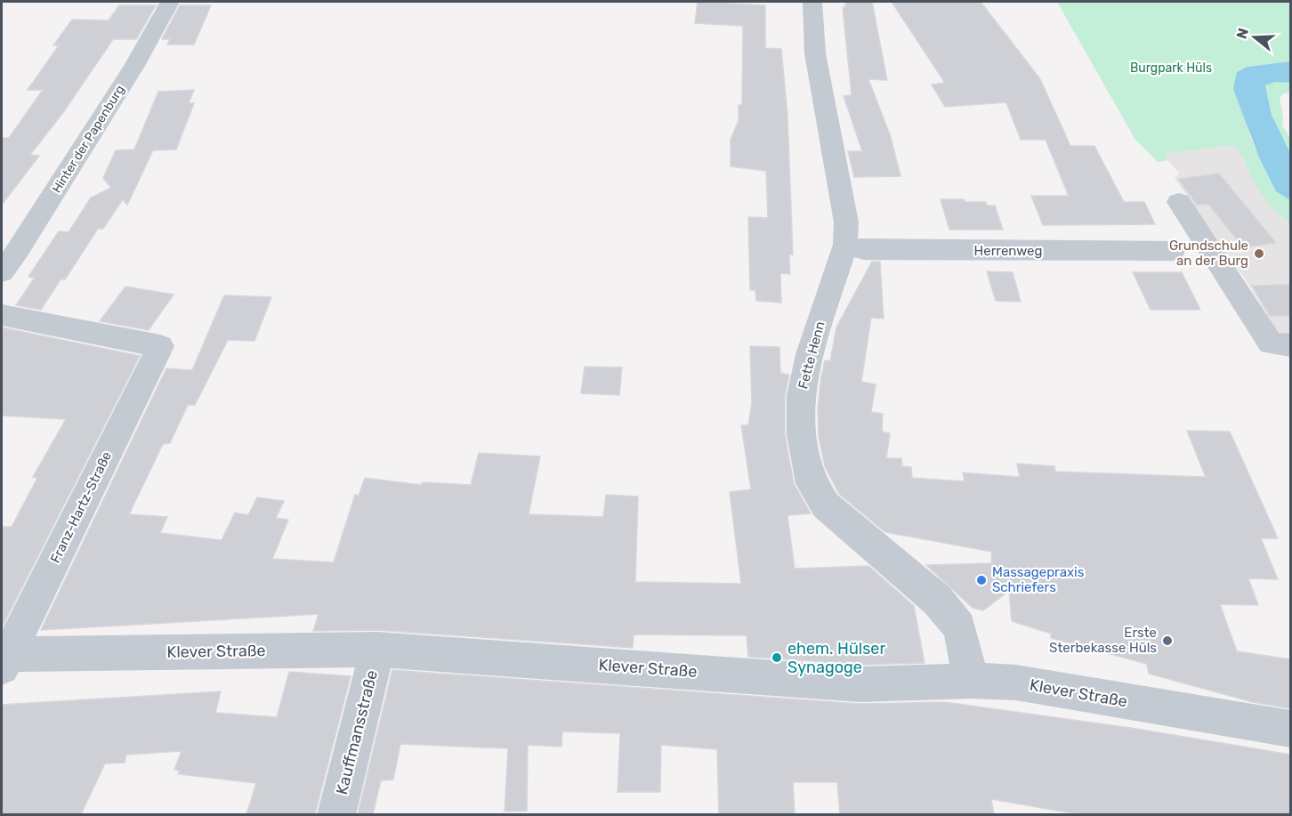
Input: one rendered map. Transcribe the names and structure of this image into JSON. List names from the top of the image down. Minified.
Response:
{"streets":{"street":["Hinter der Papenburg","Herrenweg","Fette Henn","Franz-Hartz-Straße","Klever Straße","Kauffmansstraße"]},"crossings":[["Herrenweg","Fette Henn"],["Fette Henn","Klever Straße"],["Franz-Hartz-Straße","Klever Straße"],["Klever Straße","Kauffmansstraße"]],"parks":["Burgpark Hüls"],"places":["Grundschule an der Burg","Massagepraxis Schriefers","Erste Sterbekasse Hüls","ehem. Hülser Synagoge"],"north":"left"}
